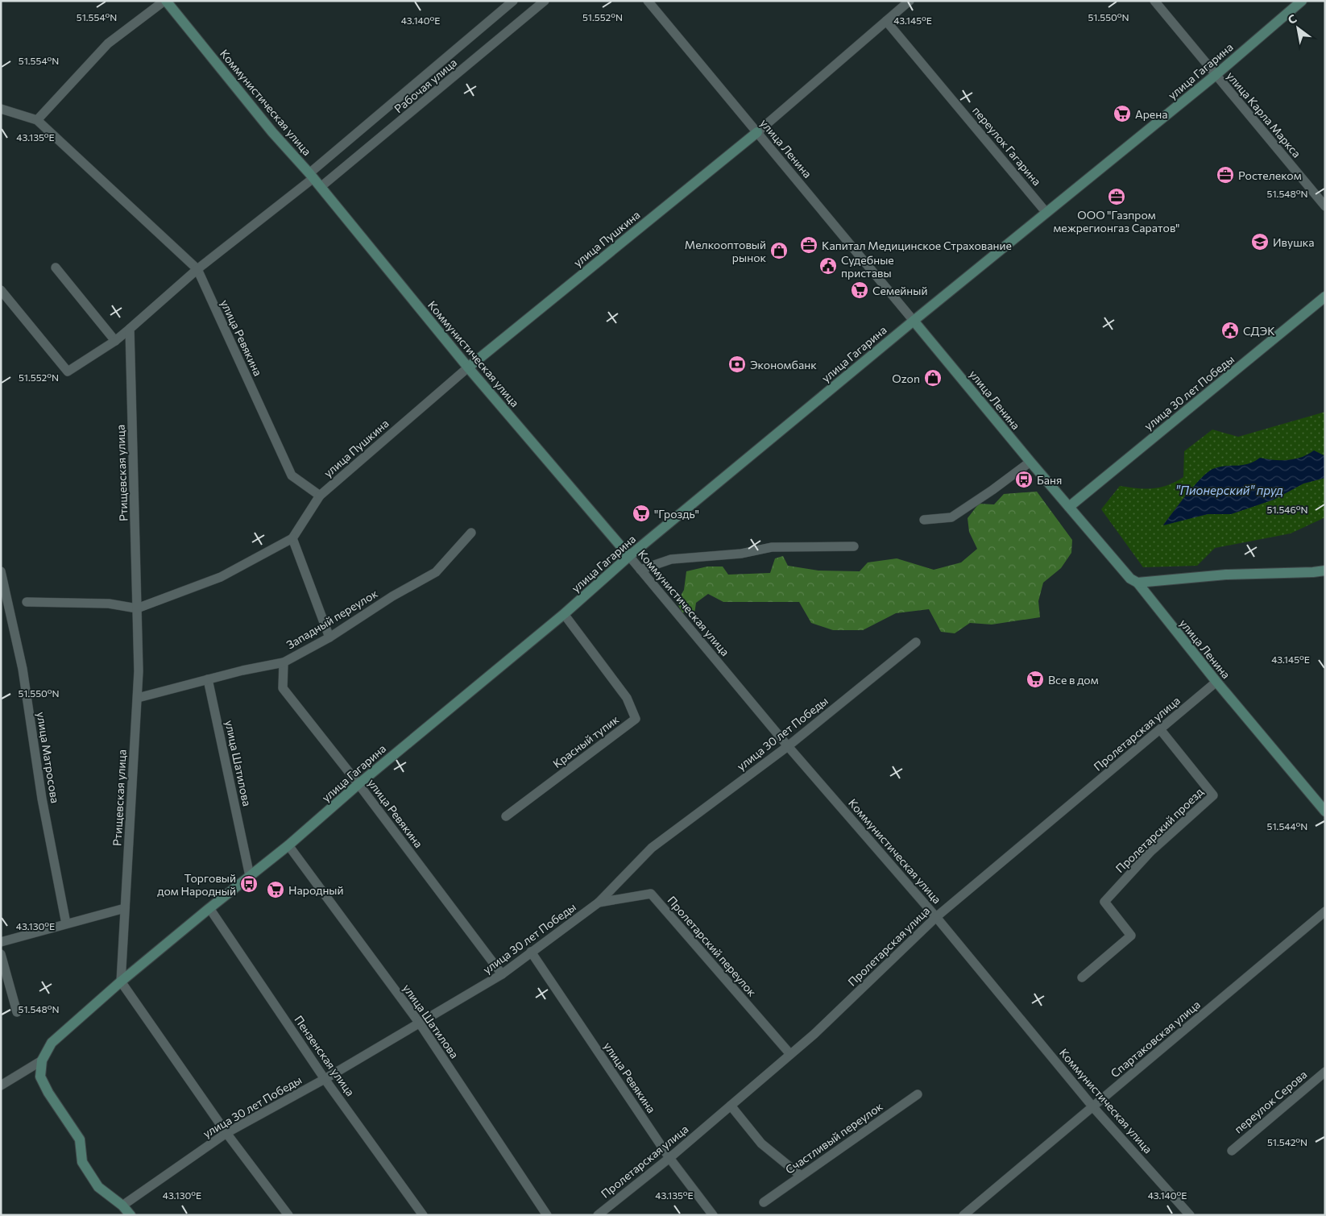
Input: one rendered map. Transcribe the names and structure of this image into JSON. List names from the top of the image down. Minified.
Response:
{"streets":{"street":["улица Гагарина","Рабочая улица","Коммунистическая улица","улица Карла Маркса","переулок Гагарина","улица Ленина","улица Пушкина","улица Ревякина","улица 30 лет Победы","Ртищевская улица","Западный переулок","Пролетарская улица","Красный тупик","улица Матросова","улица Шатилова","Пролетарский проезд","Пролетарский переулок","Спартаковская улица","Пензенская улица","переулок Серова","Счастливый переулок"]},"crossings":[["улица Гагарина","Коммунистическая улица"],["улица Гагарина","улица Карла Маркса"],["улица Гагарина","переулок Гагарина"],["улица Гагарина","улица Ленина"],["улица Гагарина","улица Ревякина"],["улица Гагарина","Ртищевская улица"],["улица Гагарина","Красный тупик"],["улица Гагарина","улица Шатилова"],["улица Гагарина","Пензенская улица"],["Рабочая улица","Коммунистическая улица"],["Коммунистическая улица","улица Пушкина"],["Коммунистическая улица","улица 30 лет Победы"],["Коммунистическая улица","Пролетарская улица"],["Коммунистическая улица","Спартаковская улица"],["переулок Гагарина","улица Пушкина"],["улица Ленина","улица Пушкина"],["улица Ленина","улица 30 лет Победы"],["улица Ленина","Пролетарская улица"],["улица Пушкина","улица Ревякина"],["улица Ревякина","улица 30 лет Победы"],["улица Ревякина","Западный переулок"],["улица Ревякина","Пролетарская улица"],["улица 30 лет Победы","улица Шатилова"],["улица 30 лет Победы","Пролетарский переулок"],["улица 30 лет Победы","Пензенская улица"],["Ртищевская улица","Западный переулок"],["Западный переулок","улица Шатилова"],["Пролетарская улица","Пролетарский проезд"],["Пролетарская улица","Пролетарский переулок"]],"water":["\"Пионерский\" пруд"],"places":{"supermarket":["Арена","Семейный","\"Гроздь\"","Все в дом","Народный"],"office":["Ростелеком","ООО \"Газпром межрегионгаз Саратов\"","Капитал Медицинское Страхование"],"school or university":["Ивушка"],"shop":["Мелкооптовый рынок","Ozon"],"public building":["Судебные приставы","СДЭК"],"bank":["Экономбанк"],"bus stop":["Баня","Торговый дом Народный"]},"north":"top left","coordinates":["51.554°N","51.552°N","51.550°N","43.140°E","43.145°E","43.135°E","51.548°N","51.546°N","51.544°N","43.130°E","51.542°N"]}
